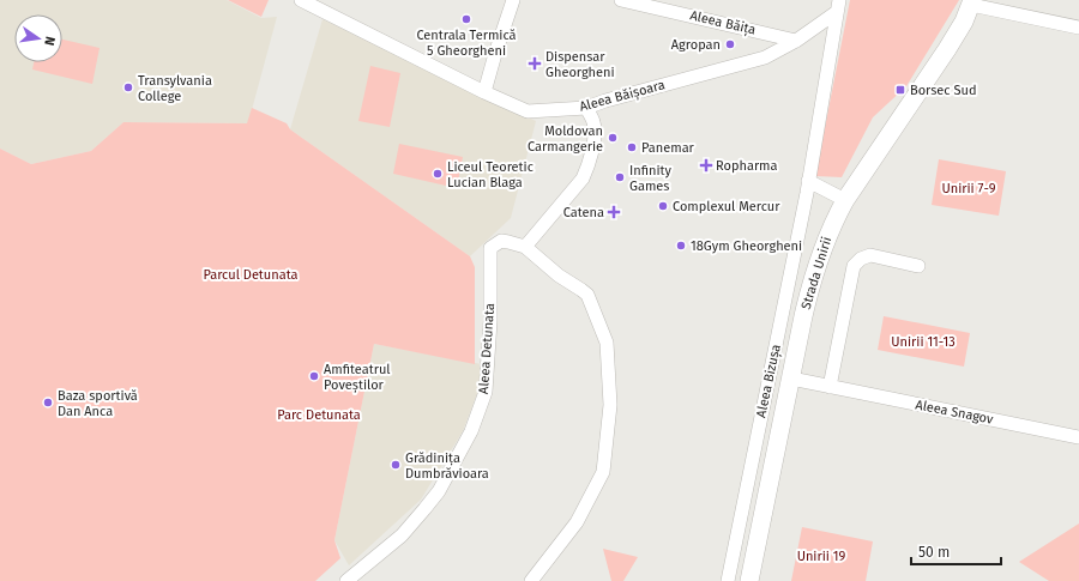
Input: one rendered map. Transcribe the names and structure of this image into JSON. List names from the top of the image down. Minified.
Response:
{"streets":{"main road":["Strada Unirii"],"street":["Aleea Băița","Aleea Băișoara","Aleea Detunata","Aleea Bizușa","Aleea Snagov"]},"crossings":[["Aleea Băița","Aleea Băișoara"],["Aleea Băișoara","Aleea Bizușa"],["Strada Unirii","Aleea Snagov"]],"parks":["Unirii 7-9","Parcul Detunata","Unirii 11-13","Parc Detunata","Unirii 19"],"places":{"other":["Centrala Termică 5 Gheorgheni","Agropan","Transylvania College","Moldovan Carmangerie","Panemar","Liceul Teoretic Lucian Blaga","Infinity Games","Complexul Mercur","18Gym Gheorgheni","Amfiteatrul Poveștilor","Baza sportivă Dan Anca","Grădinița Dumbrăvioara"],"health":["Dispensar Gheorgheni","Ropharma","Catena"],"transit":["Borsec Sud"]},"scale_bar":"50 m","north":"right"}
